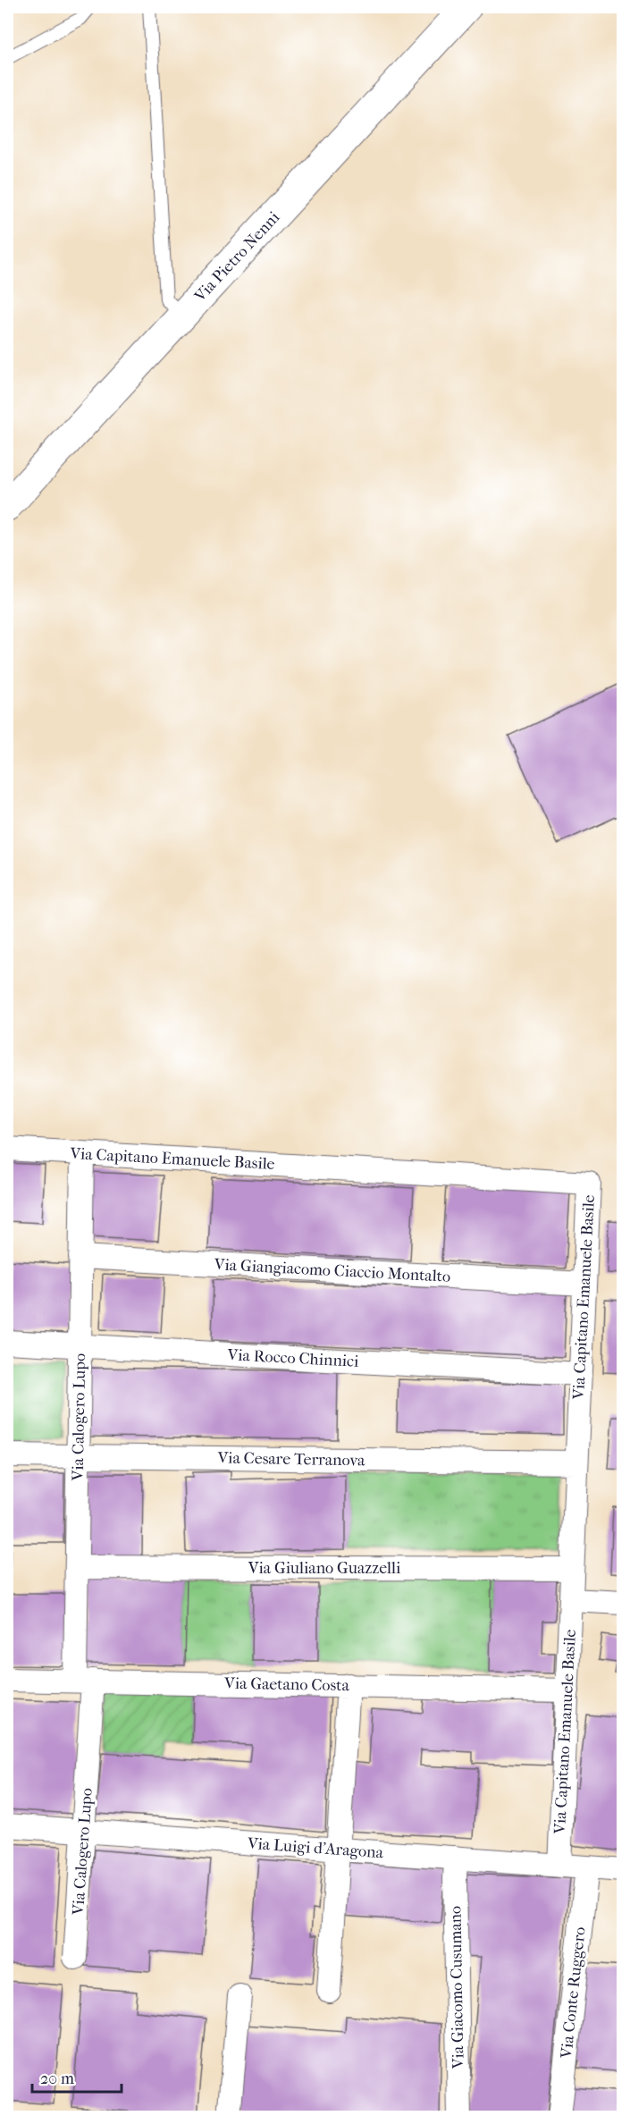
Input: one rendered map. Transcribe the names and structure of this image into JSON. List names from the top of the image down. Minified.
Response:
{"streets":{"main road":["Via Pietro Nenni"],"street":["Via Capitano Emanuele Basile","Via Giangiacomo Ciaccio Montalto","Via Rocco Chinnici","Via Calogero Lupo","Via Cesare Terranova","Via Giuliano Guazzelli","Via Gaetano Costa","Via Luigi d'Aragona","Via Giacomo Cusumano","Via Conte Ruggero"]},"crossings":[["Via Capitano Emanuele Basile","Via Giangiacomo Ciaccio Montalto"],["Via Capitano Emanuele Basile","Via Rocco Chinnici"],["Via Capitano Emanuele Basile","Via Calogero Lupo"],["Via Capitano Emanuele Basile","Via Cesare Terranova"],["Via Capitano Emanuele Basile","Via Giuliano Guazzelli"],["Via Capitano Emanuele Basile","Via Gaetano Costa"],["Via Capitano Emanuele Basile","Via Luigi d'Aragona"],["Via Giangiacomo Ciaccio Montalto","Via Calogero Lupo"],["Via Rocco Chinnici","Via Calogero Lupo"],["Via Calogero Lupo","Via Cesare Terranova"],["Via Calogero Lupo","Via Giuliano Guazzelli"],["Via Calogero Lupo","Via Gaetano Costa"],["Via Calogero Lupo","Via Luigi d'Aragona"],["Via Luigi d'Aragona","Via Giacomo Cusumano"],["Via Luigi d'Aragona","Via Conte Ruggero"]],"scale_bar":"20 m"}
